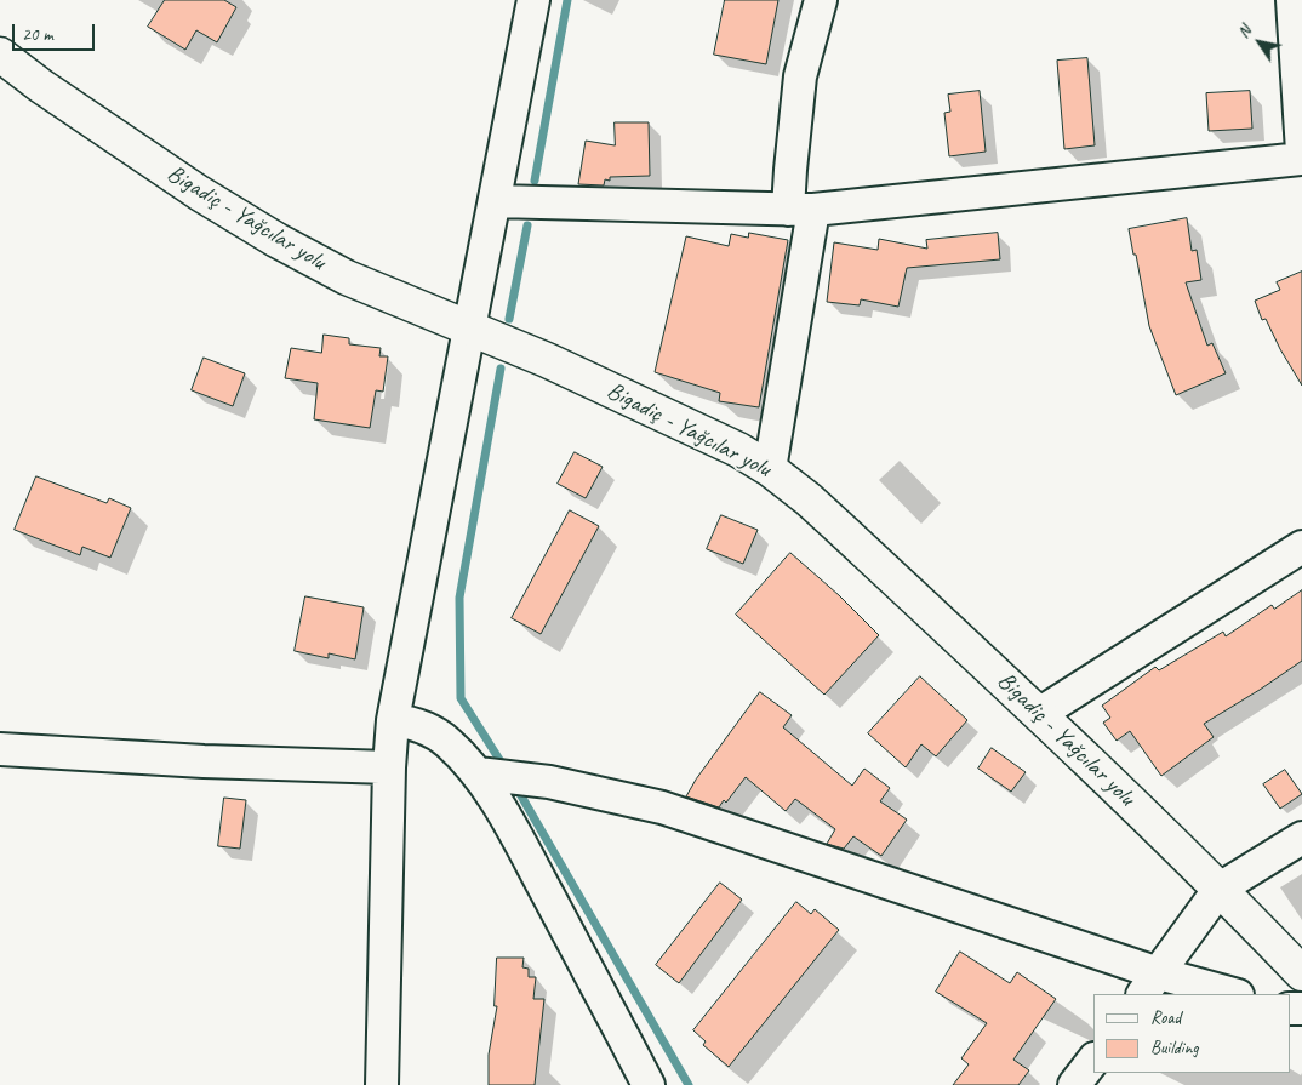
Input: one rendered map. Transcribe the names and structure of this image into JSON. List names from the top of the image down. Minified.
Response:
{"streets":{"main road":["Bigadiç - Yağcılar yolu"]},"legend":["Road","Building"],"scale_bar":"20 m","north":"top left"}
